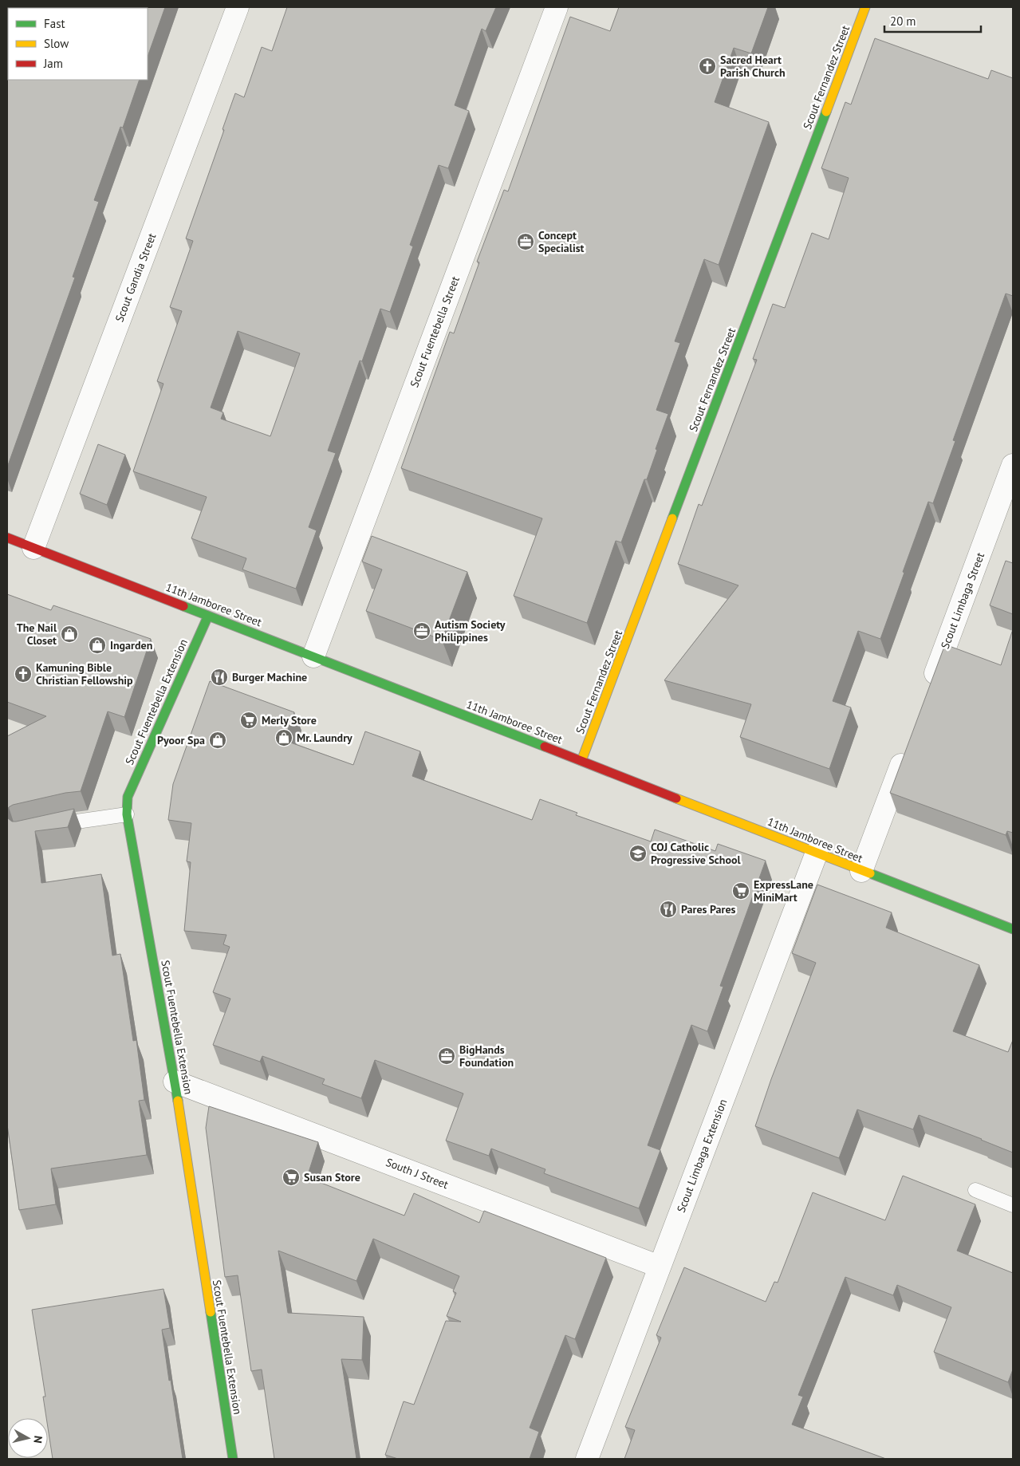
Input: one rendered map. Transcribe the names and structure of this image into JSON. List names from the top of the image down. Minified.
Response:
{"streets":{"street":["Scout Fernandez Street","Scout Gandia Street","Scout Fuentebella Street","Scout Limbaga Street","11th Jamboree Street","Scout Fuentebella Extension","Scout Limbaga Extension","South J Street"]},"crossings":[["Scout Fernandez Street","11th Jamboree Street"],["Scout Gandia Street","11th Jamboree Street"],["Scout Fuentebella Street","11th Jamboree Street"],["11th Jamboree Street","Scout Fuentebella Extension"],["11th Jamboree Street","Scout Limbaga Extension"],["Scout Fuentebella Extension","South J Street"],["Scout Limbaga Extension","South J Street"]],"places":{"church":["Sacred Heart Parish Church","Kamuning Bible Christian Fellowship"],"office":["Concept Specialist","Autism Society Philippines","BigHands Foundation"],"shop":["The Nail Closet","Ingarden","Mr. Laundry","Pyoor Spa"],"restaurant":["Burger Machine","Pares Pares"],"supermarket":["Merly Store","ExpressLane MiniMart","Susan Store"],"school or university":["COJ Catholic Progressive School"]},"legend":["Fast","Slow","Jam"],"scale_bar":"20 m","north":"right"}
